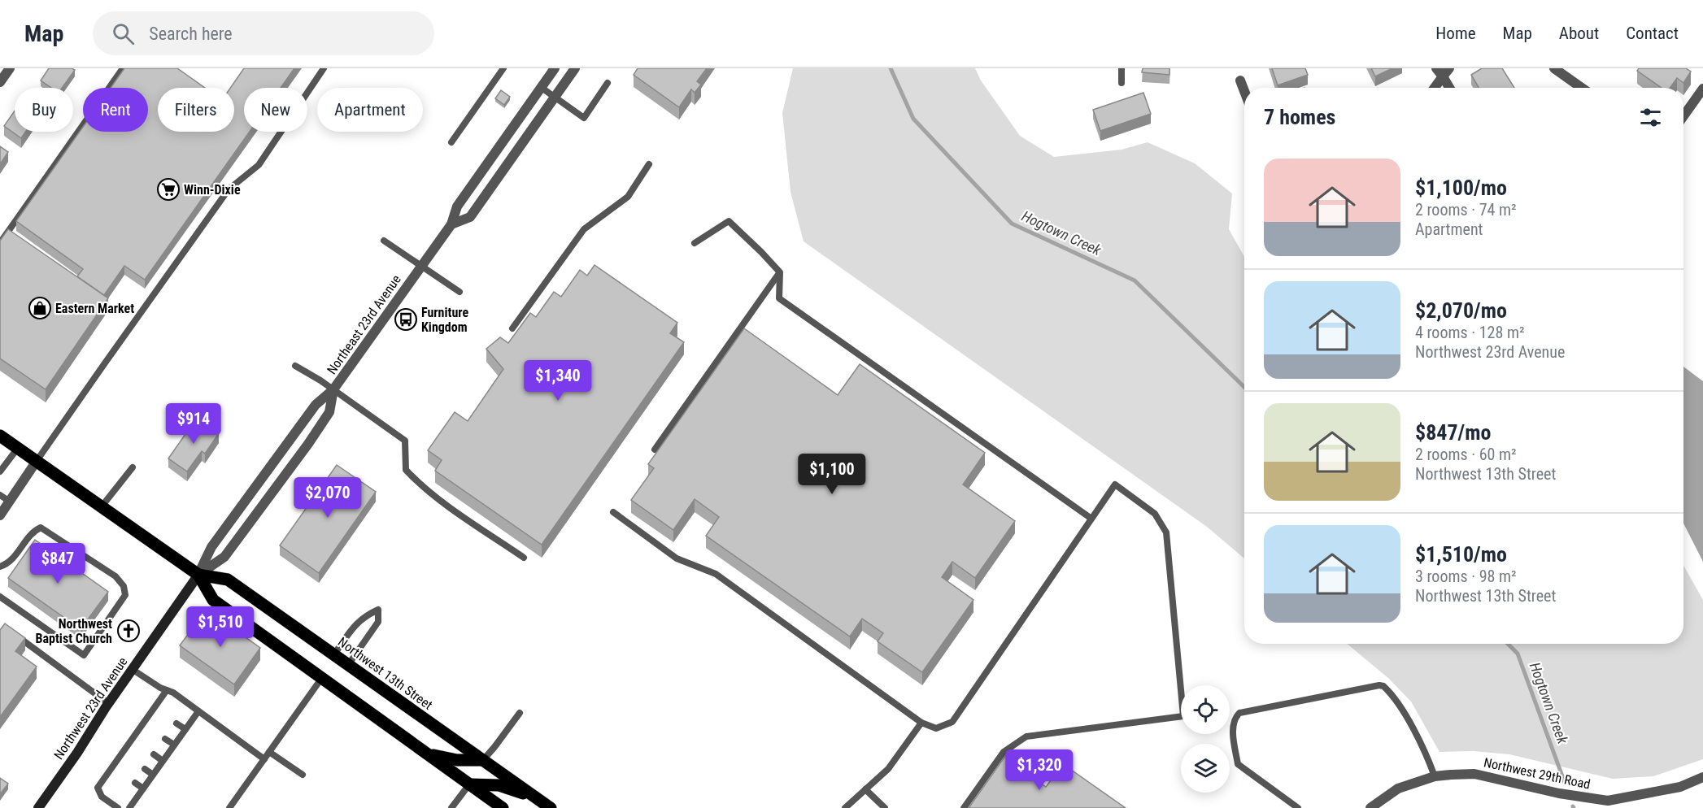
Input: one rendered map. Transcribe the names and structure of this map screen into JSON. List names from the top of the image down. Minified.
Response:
{"streets":{"main road":["Northwest 13th Street","Northwest 23rd Avenue"],"street":["Northeast 23rd Avenue","Northwest 29th Road"]},"crossings":[["Northeast 23rd Avenue","Northwest 23rd Avenue"],["Northwest 13th Street","Northwest 23rd Avenue"]],"water":["Hogtown Creek"],"places":{"supermarket":["Winn-Dixie"],"shop":["Eastern Market"],"bus stop":["Furniture Kingdom"],"church":["Northwest Baptist Church"]},"page":{"header":"Map","search":"Search here","nav":["Home","Map","About","Contact"],"chip":["Buy","Rent","Filters","New","Apartment"],"heading":"7 homes","list":[{"name":"$1,100/mo","note":"2 rooms · 74 m² · Apartment"},{"name":"$2,070/mo","note":"4 rooms · 128 m² · Northwest 23rd Avenue"},{"name":"$847/mo","note":"2 rooms · 60 m² · Northwest 13th Street"},{"name":"$1,510/mo","note":"3 rooms · 98 m² · Northwest 13th Street"}],"price":["$1,340","$914","$1,100","$2,070","$847","$1,510","$1,320"]}}
